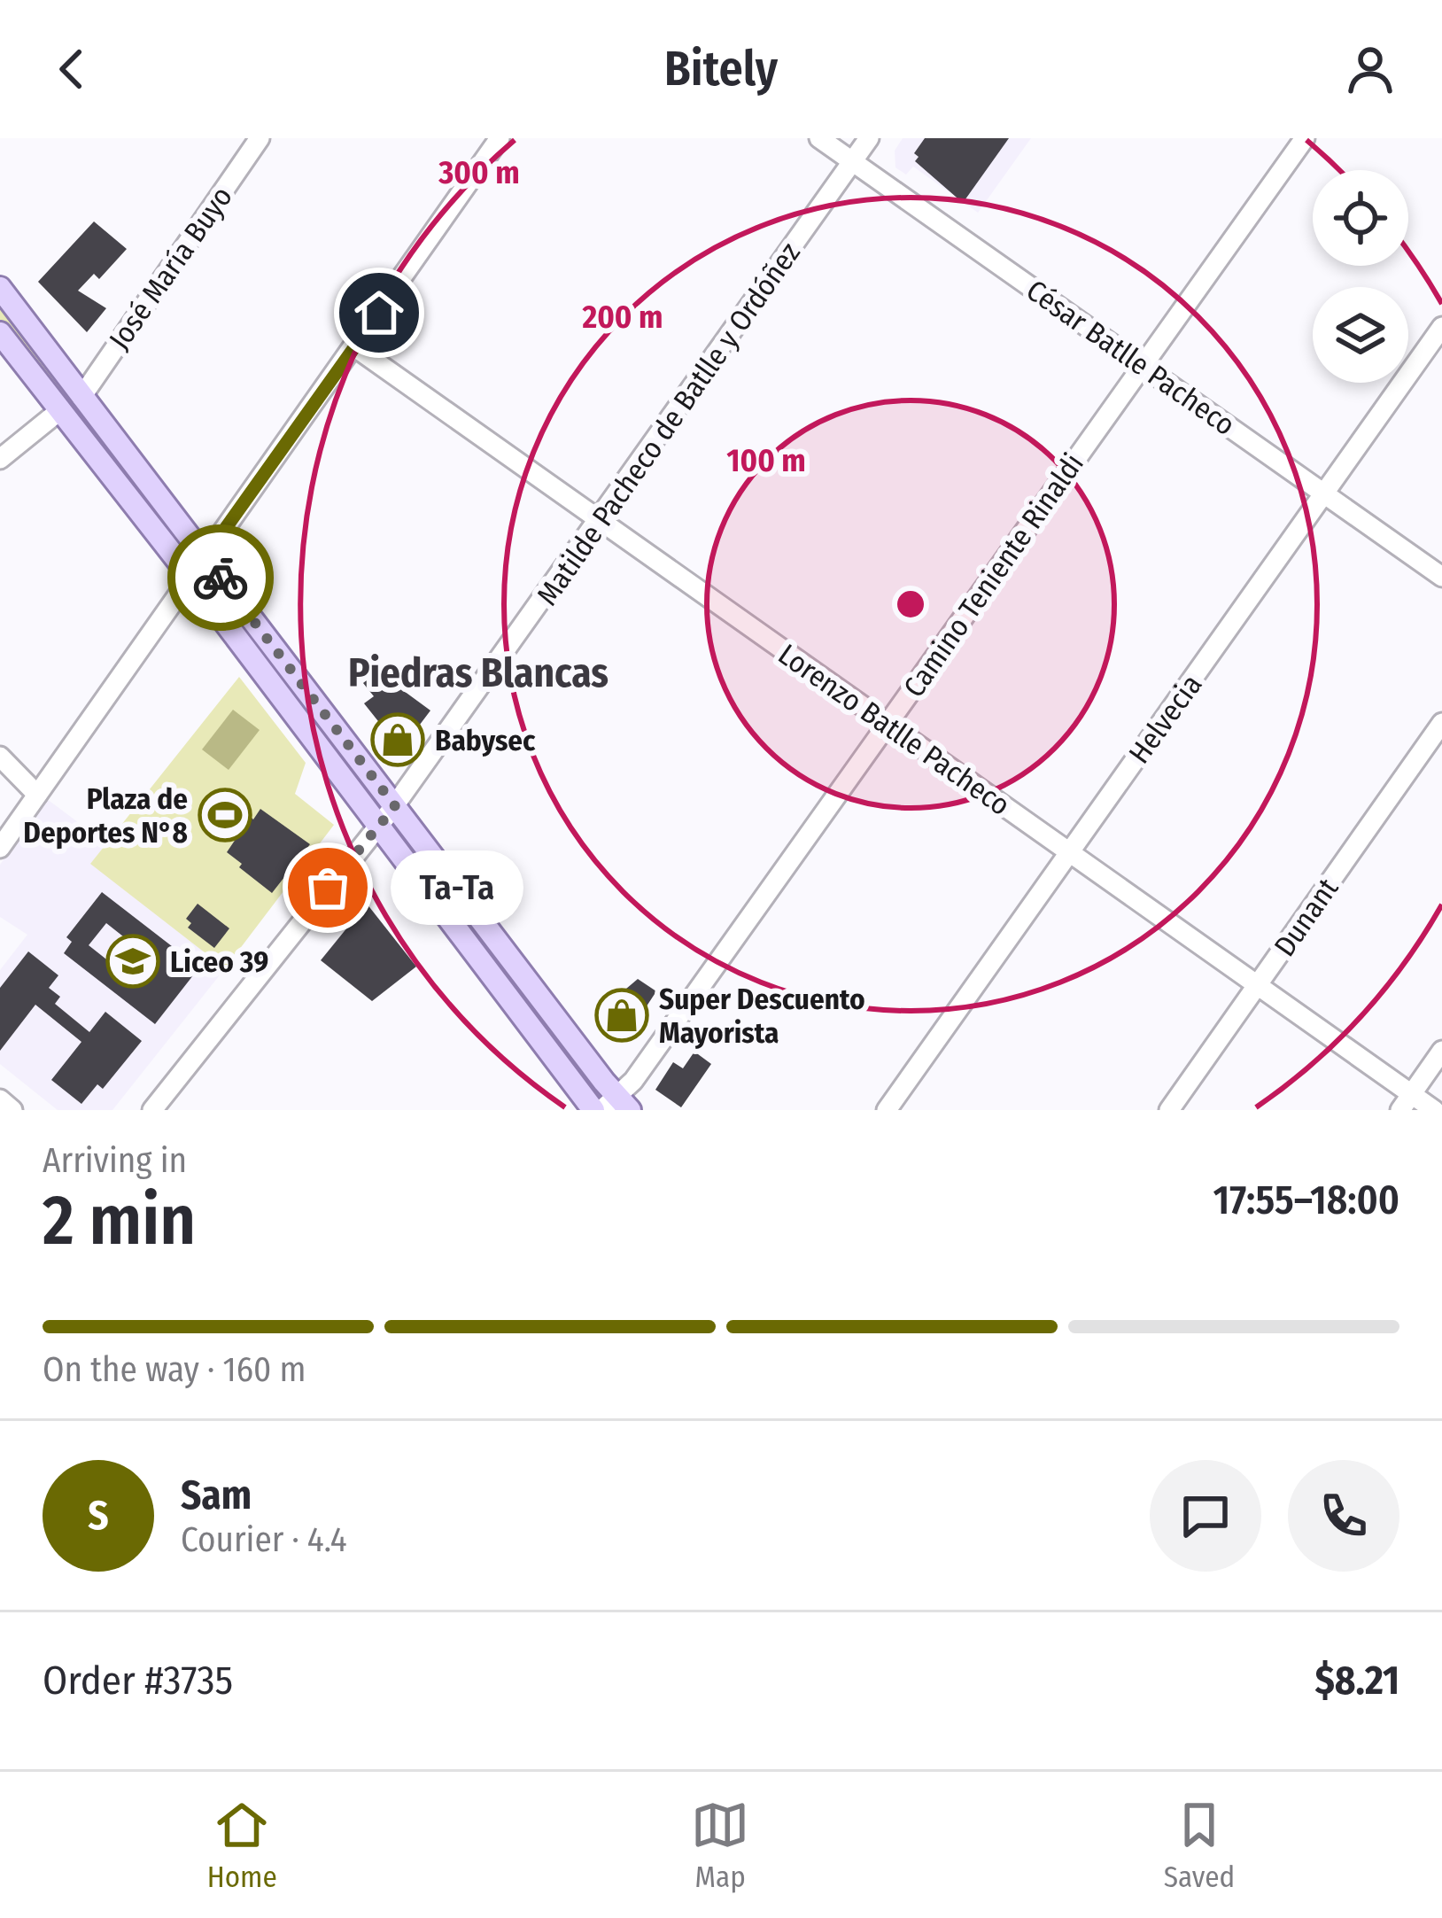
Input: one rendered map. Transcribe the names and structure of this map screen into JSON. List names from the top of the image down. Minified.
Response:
{"streets":{"street":["José María Buyo","César Batlle Pacheco","Matilde Pacheco de Batlle y Ordóñez","Camino Teniente Rinaldi","Helvecia","Lorenzo Batlle Pacheco","Dunant"]},"crossings":[["César Batlle Pacheco","Matilde Pacheco de Batlle y Ordóñez"],["César Batlle Pacheco","Camino Teniente Rinaldi"],["César Batlle Pacheco","Helvecia"],["Matilde Pacheco de Batlle y Ordóñez","Lorenzo Batlle Pacheco"],["Camino Teniente Rinaldi","Lorenzo Batlle Pacheco"],["Helvecia","Lorenzo Batlle Pacheco"],["Lorenzo Batlle Pacheco","Dunant"]],"districts":["Piedras Blancas"],"places":{"shop":["Babysec","Super Descuento Mayorista"],"sports":["Plaza de Deportes N°8"],"other":["Ta-Ta"],"school or university":["Liceo 39"]},"page":{"header":"Bitely","bubble":"Ta-Ta","heading":["2 min","Arriving in","17:55–18:00"],"panel":["Sam","Courier · 4.4","Order #3735","$8.21"],"bar":"On the way · 160 m","round":"S","tabs":["Home","Map","Saved"]},"rings":["300 m","200 m","100 m"]}
